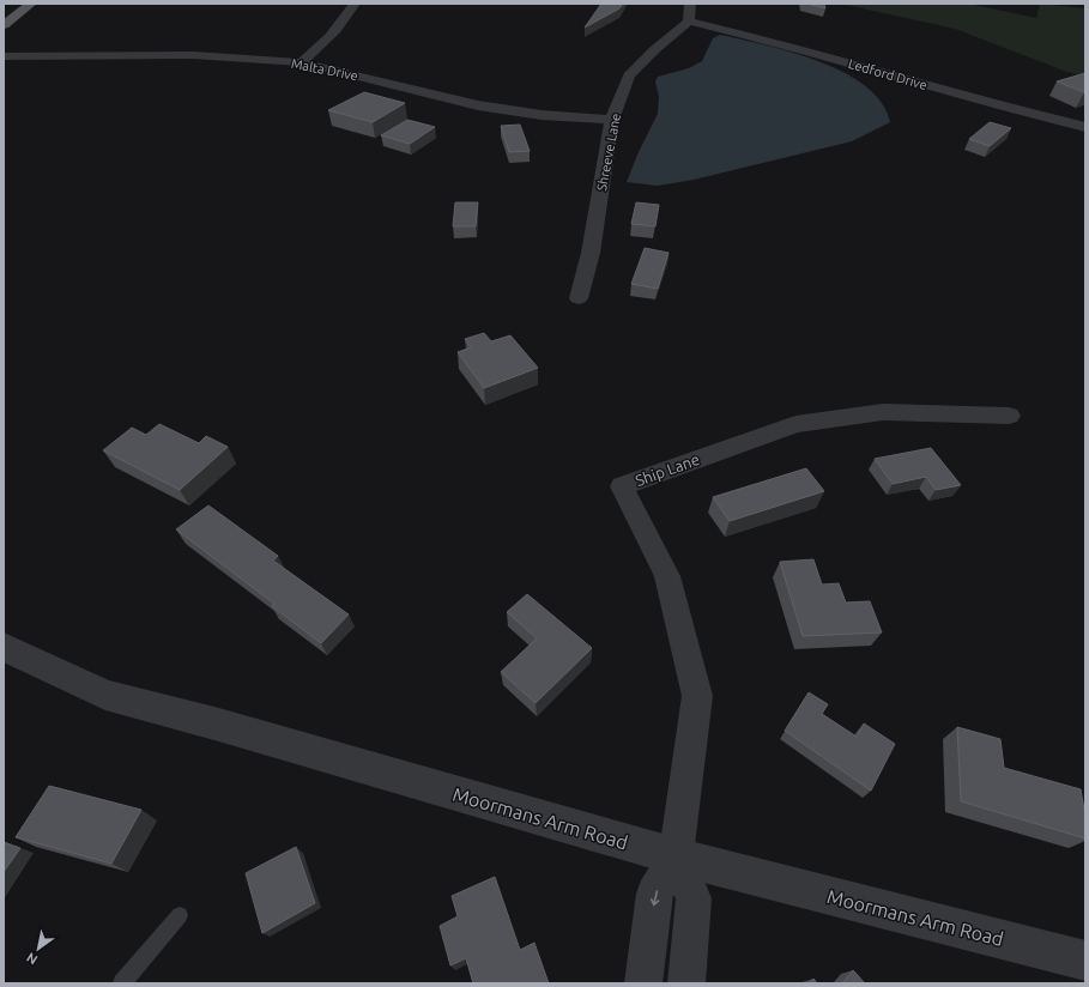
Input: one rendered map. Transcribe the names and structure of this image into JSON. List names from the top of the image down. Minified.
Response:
{"streets":{"street":["Malta Drive","Ledford Drive","Shreeve Lane","Ship Lane","Moormans Arm Road"]},"crossings":[["Malta Drive","Shreeve Lane"],["Ledford Drive","Shreeve Lane"],["Ship Lane","Moormans Arm Road"]],"north":"bottom left"}
